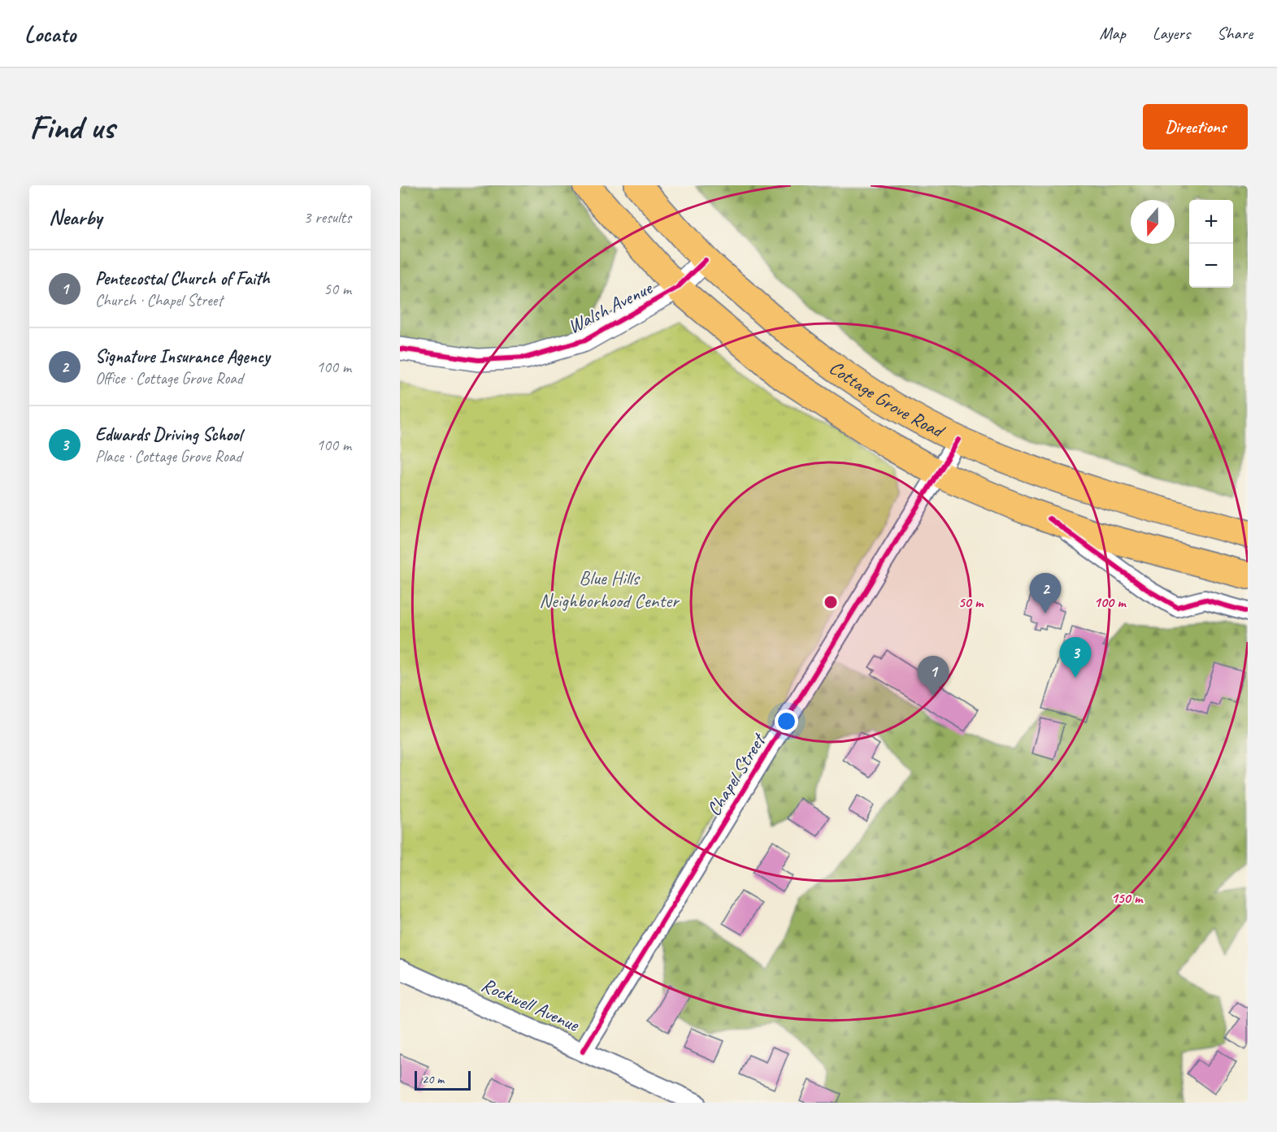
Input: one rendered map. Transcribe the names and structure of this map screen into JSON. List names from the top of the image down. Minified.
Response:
{"streets":{"main road":["Cottage Grove Road"],"street":["Walsh Avenue","Chapel Street","Rockwell Avenue"]},"crossings":[["Walsh Avenue","Cottage Grove Road"],["Cottage Grove Road","Chapel Street"],["Chapel Street","Rockwell Avenue"]],"parks":["Blue Hills Neighborhood Center"],"scale_bar":"20 m","north":"bottom","page":{"header":"Locato","nav":["Map","Layers","Share"],"buttons":"Directions","title":"Find us","heading":["Nearby","3 results"],"map_buttons":["+","−"],"list":[{"mark":"1","name":"Pentecostal Church of Faith","note":"Church · Chapel Street","value":"50 m"},{"mark":"2","name":"Signature Insurance Agency","note":"Office · Cottage Grove Road","value":"100 m"},{"mark":"3","name":"Edwards Driving School","note":"Place · Cottage Grove Road","value":"100 m"}],"pins":["2","3","1"],"scale":"20 m"},"rings":["50 m","100 m","150 m"]}
